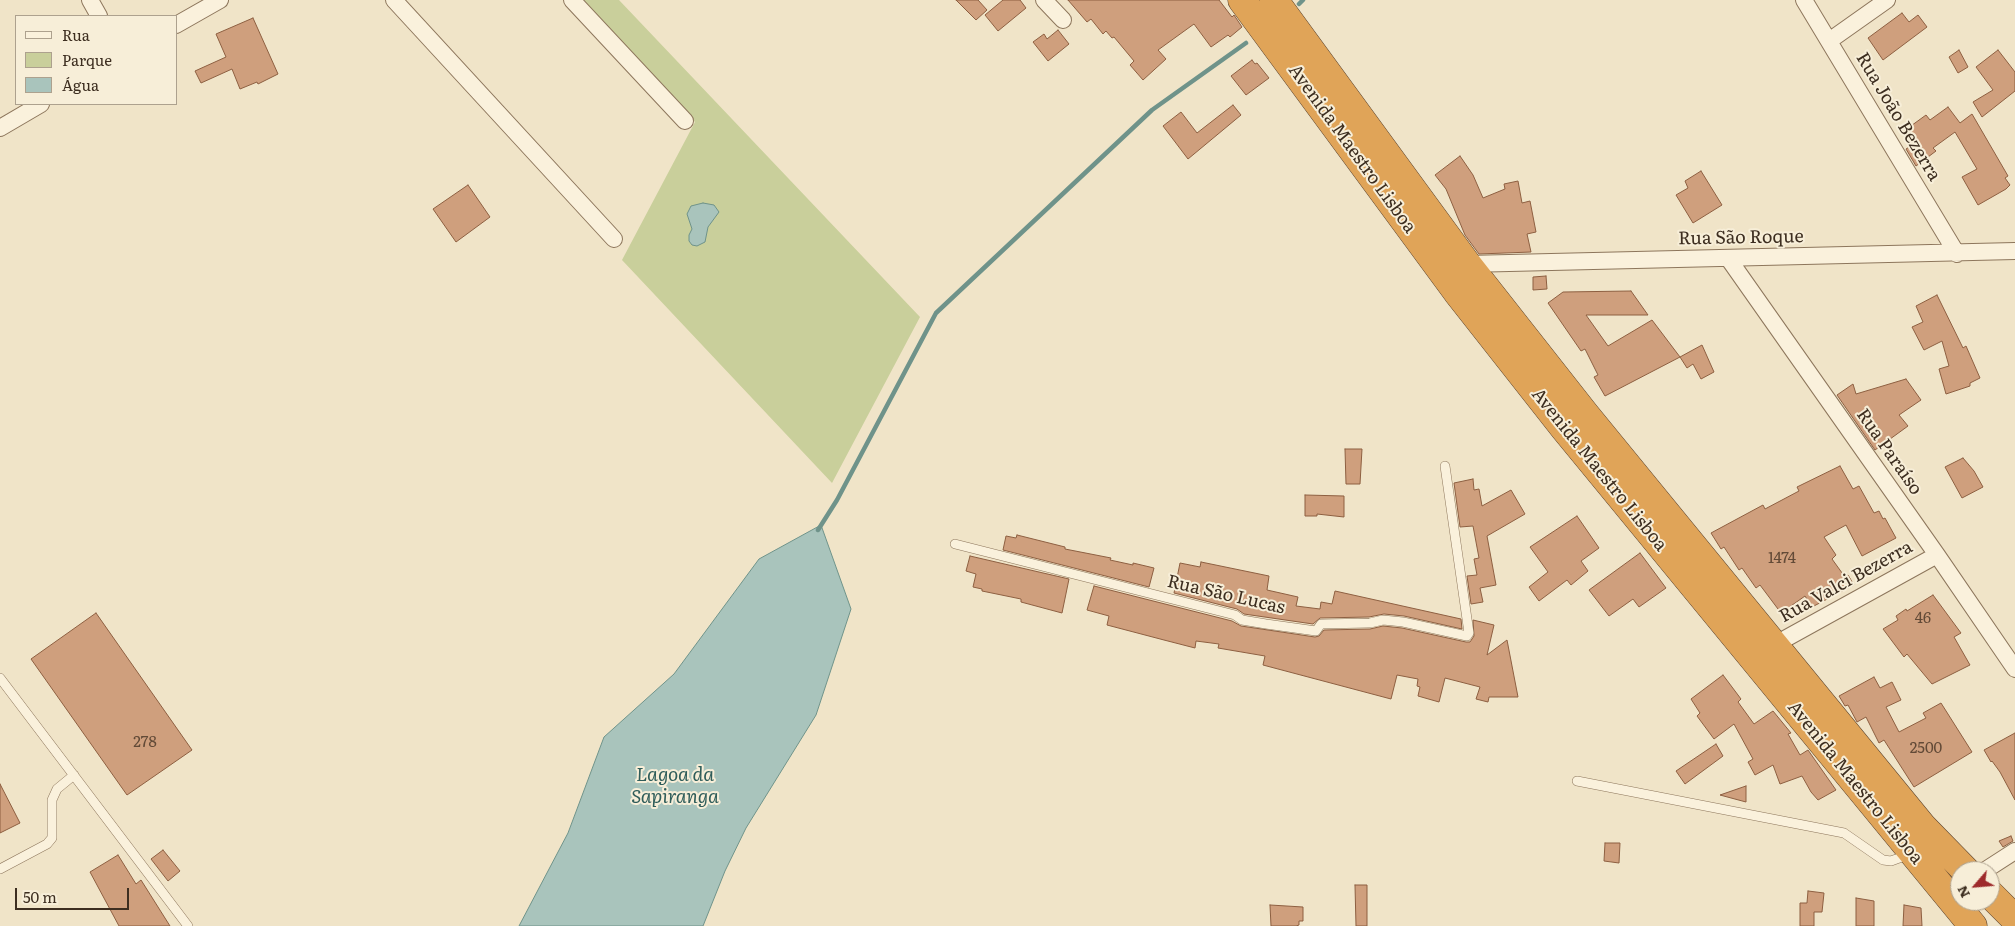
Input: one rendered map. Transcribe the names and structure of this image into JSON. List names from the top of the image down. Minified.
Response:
{"streets":{"highway":["Avenida Maestro Lisboa"],"street":["Rua João Bezerra","Rua São Roque","Rua Paraíso","Rua Valci Bezerra"],"lane":["Rua São Lucas"]},"crossings":[["Rua João Bezerra","Rua São Roque"],["Avenida Maestro Lisboa","Rua São Roque"],["Avenida Maestro Lisboa","Rua Valci Bezerra"],["Rua São Roque","Rua Paraíso"],["Rua Paraíso","Rua Valci Bezerra"]],"water":["Lagoa da Sapiranga"],"house_numbers":["1474","46","278","2500"],"legend":["Rua","Parque","Água"],"scale_bar":"50 m","north":"bottom left"}
